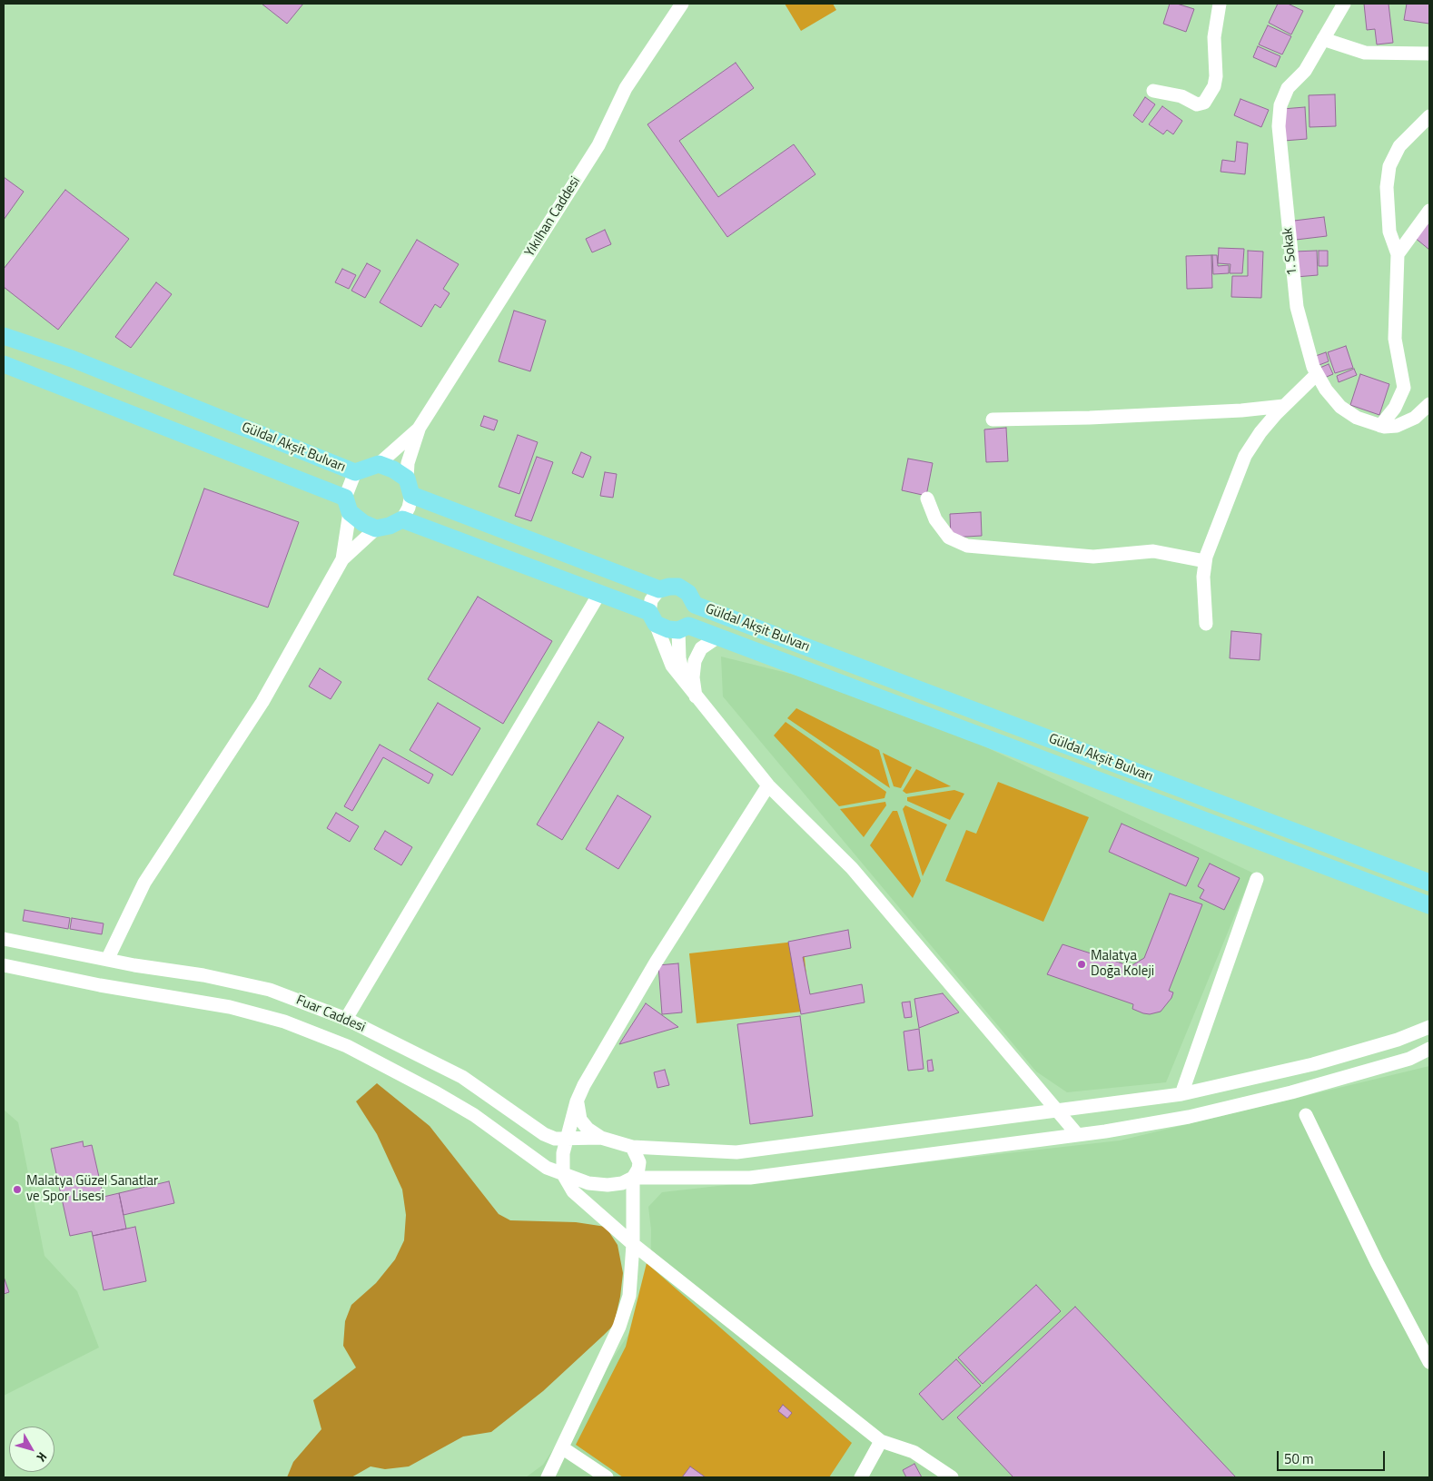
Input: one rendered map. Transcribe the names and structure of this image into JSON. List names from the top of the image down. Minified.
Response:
{"streets":{"main road":["Güldal Akşit Bulvarı"],"street":["Yıkılhan Caddesi","1. Sokak","Fuar Caddesi"]},"crossings":[["Yıkılhan Caddesi","Güldal Akşit Bulvarı"]],"places":["Malatya Doğa Koleji","Malatya Güzel Sanatlar ve Spor Lisesi"],"scale_bar":"50 m","north":"bottom right"}
